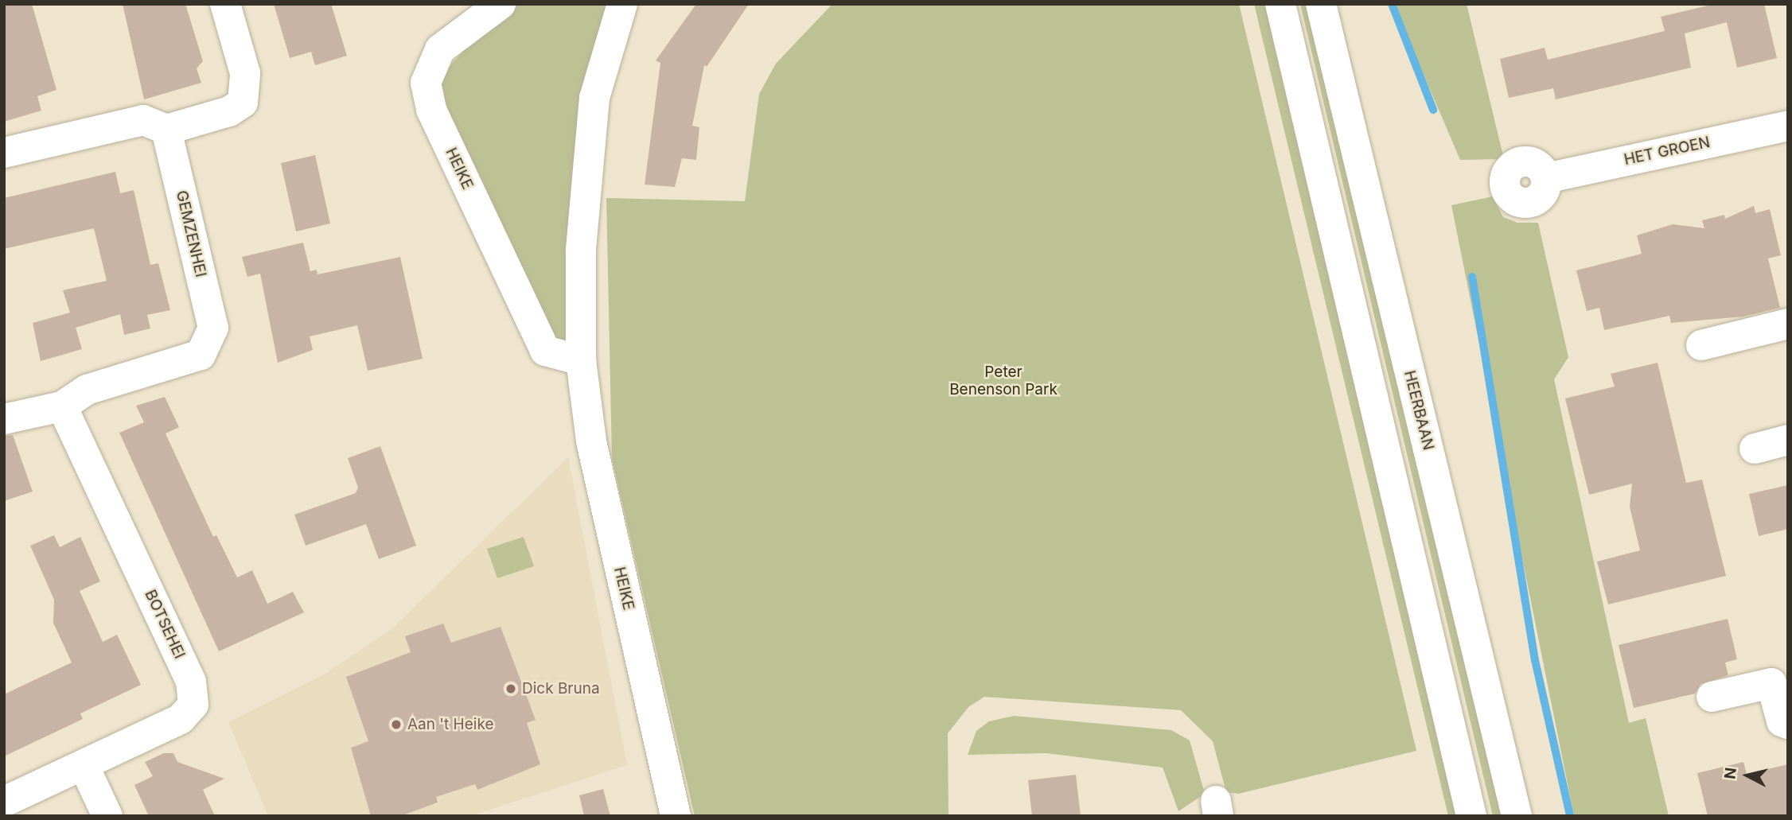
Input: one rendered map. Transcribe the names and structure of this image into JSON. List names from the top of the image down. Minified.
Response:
{"streets":{"street":["HET GROEN","HEIKE","GEMZENHEI","HEERBAAN","BOTSEHEI"]},"crossings":[["GEMZENHEI","BOTSEHEI"]],"parks":["Peter Benenson Park"],"places":["Dick Bruna","Aan 't Heike"],"north":"left"}
